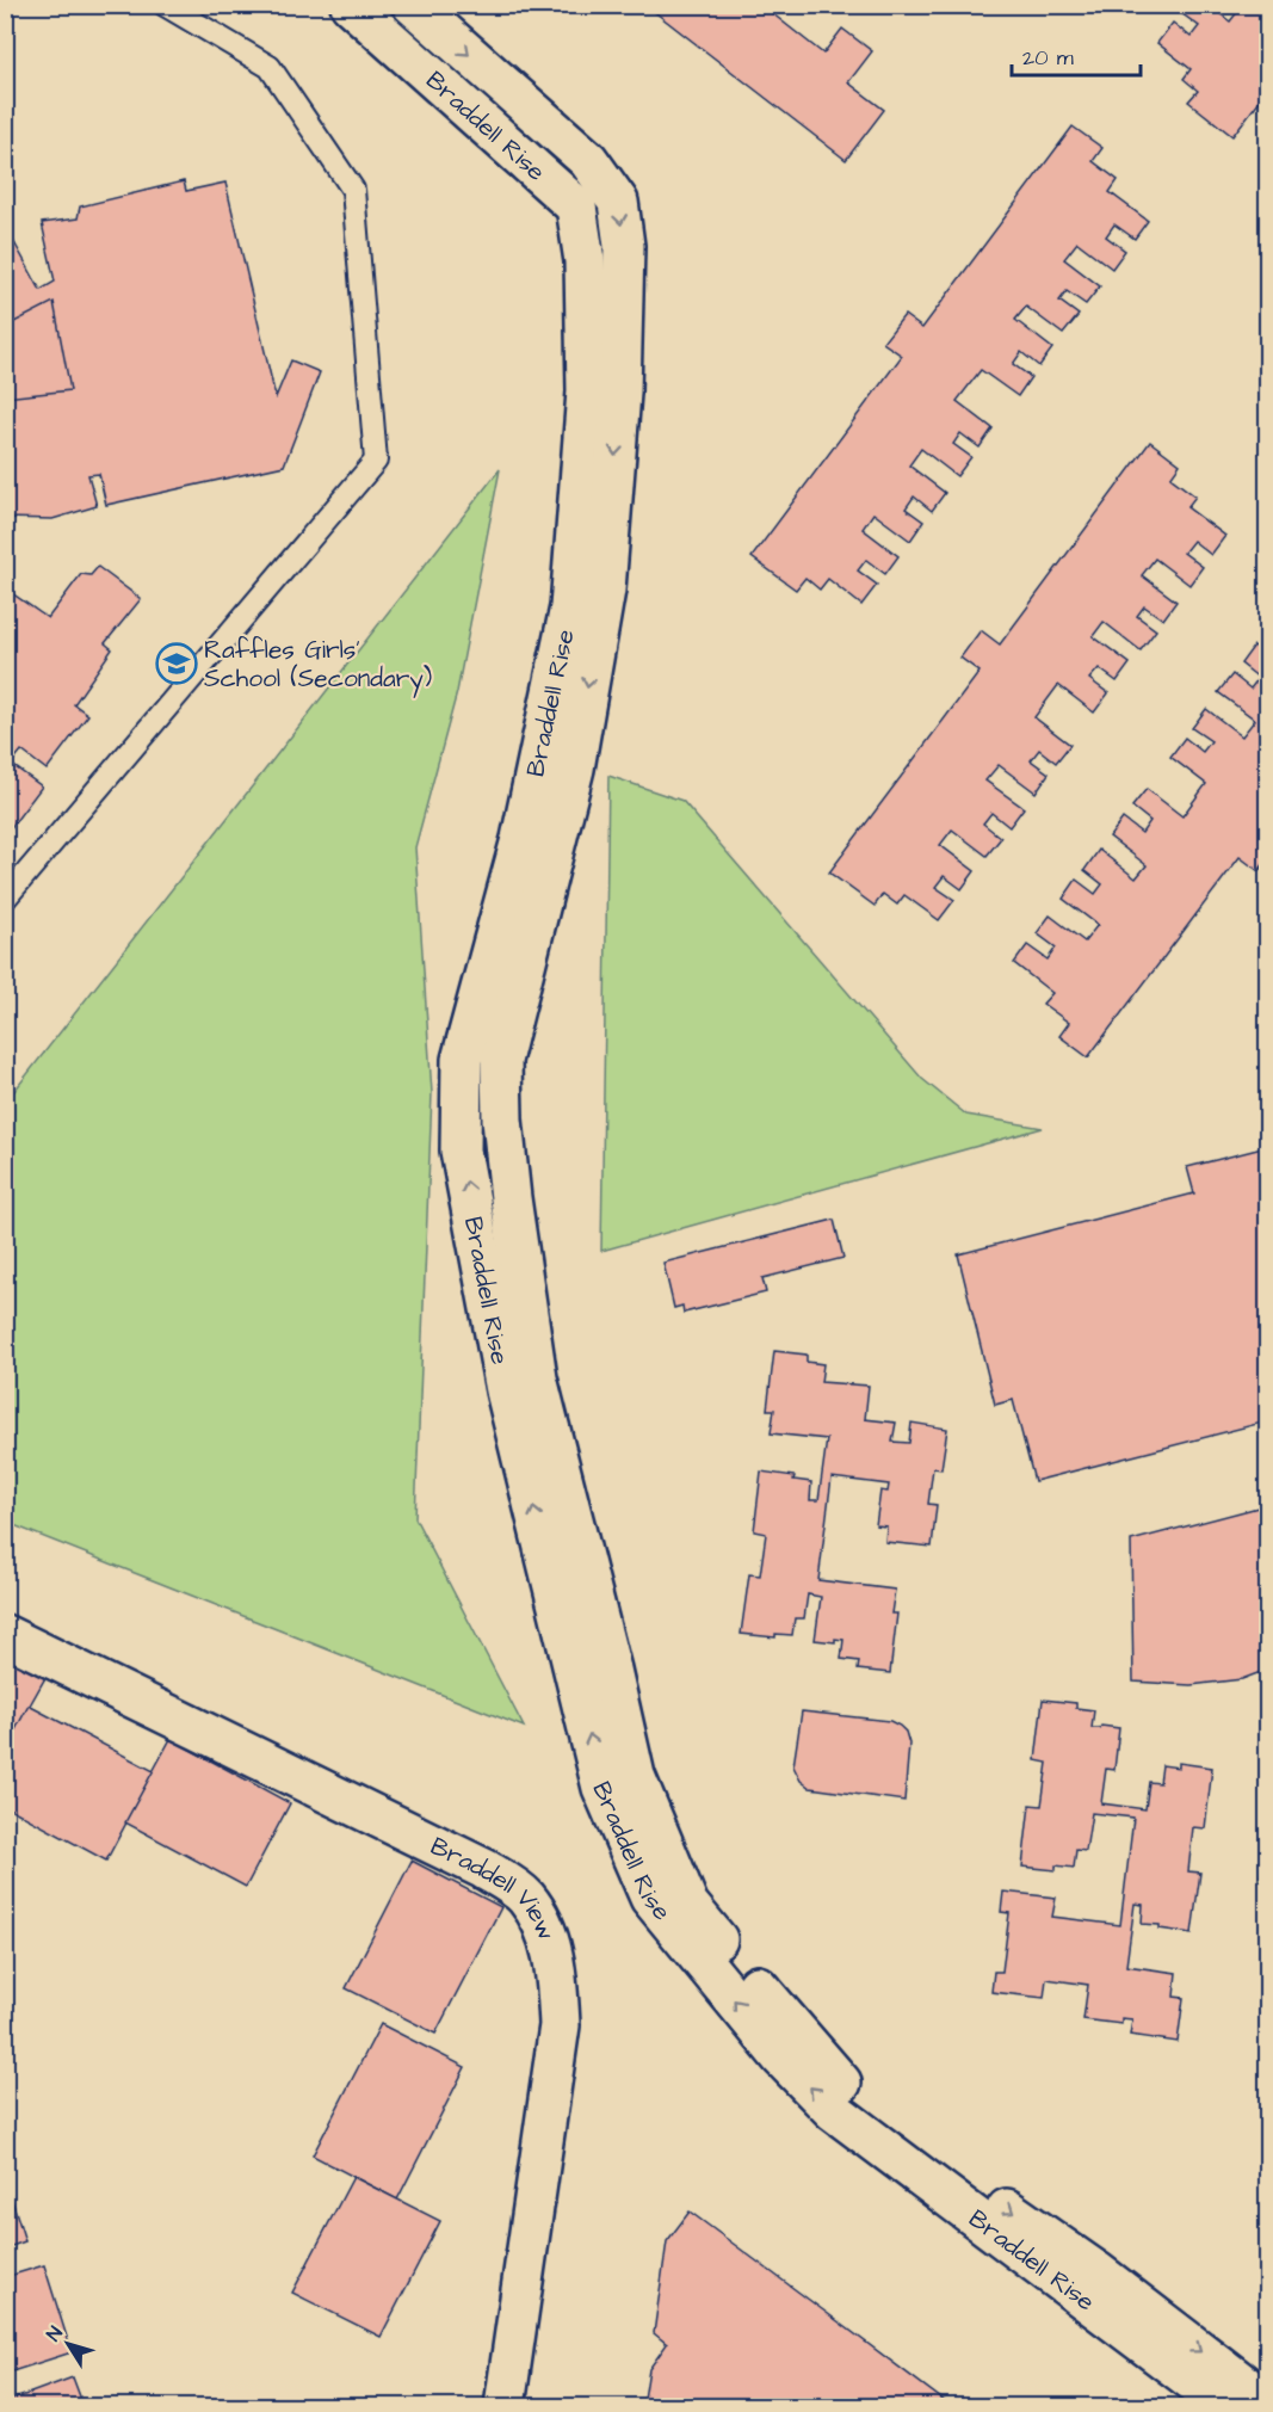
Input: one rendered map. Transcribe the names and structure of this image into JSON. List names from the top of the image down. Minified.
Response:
{"streets":{"street":["Braddell Rise","Braddell View"]},"places":{"school or university":["Raffles Girls' School (Secondary)"]},"scale_bar":"20 m","north":"top left"}
